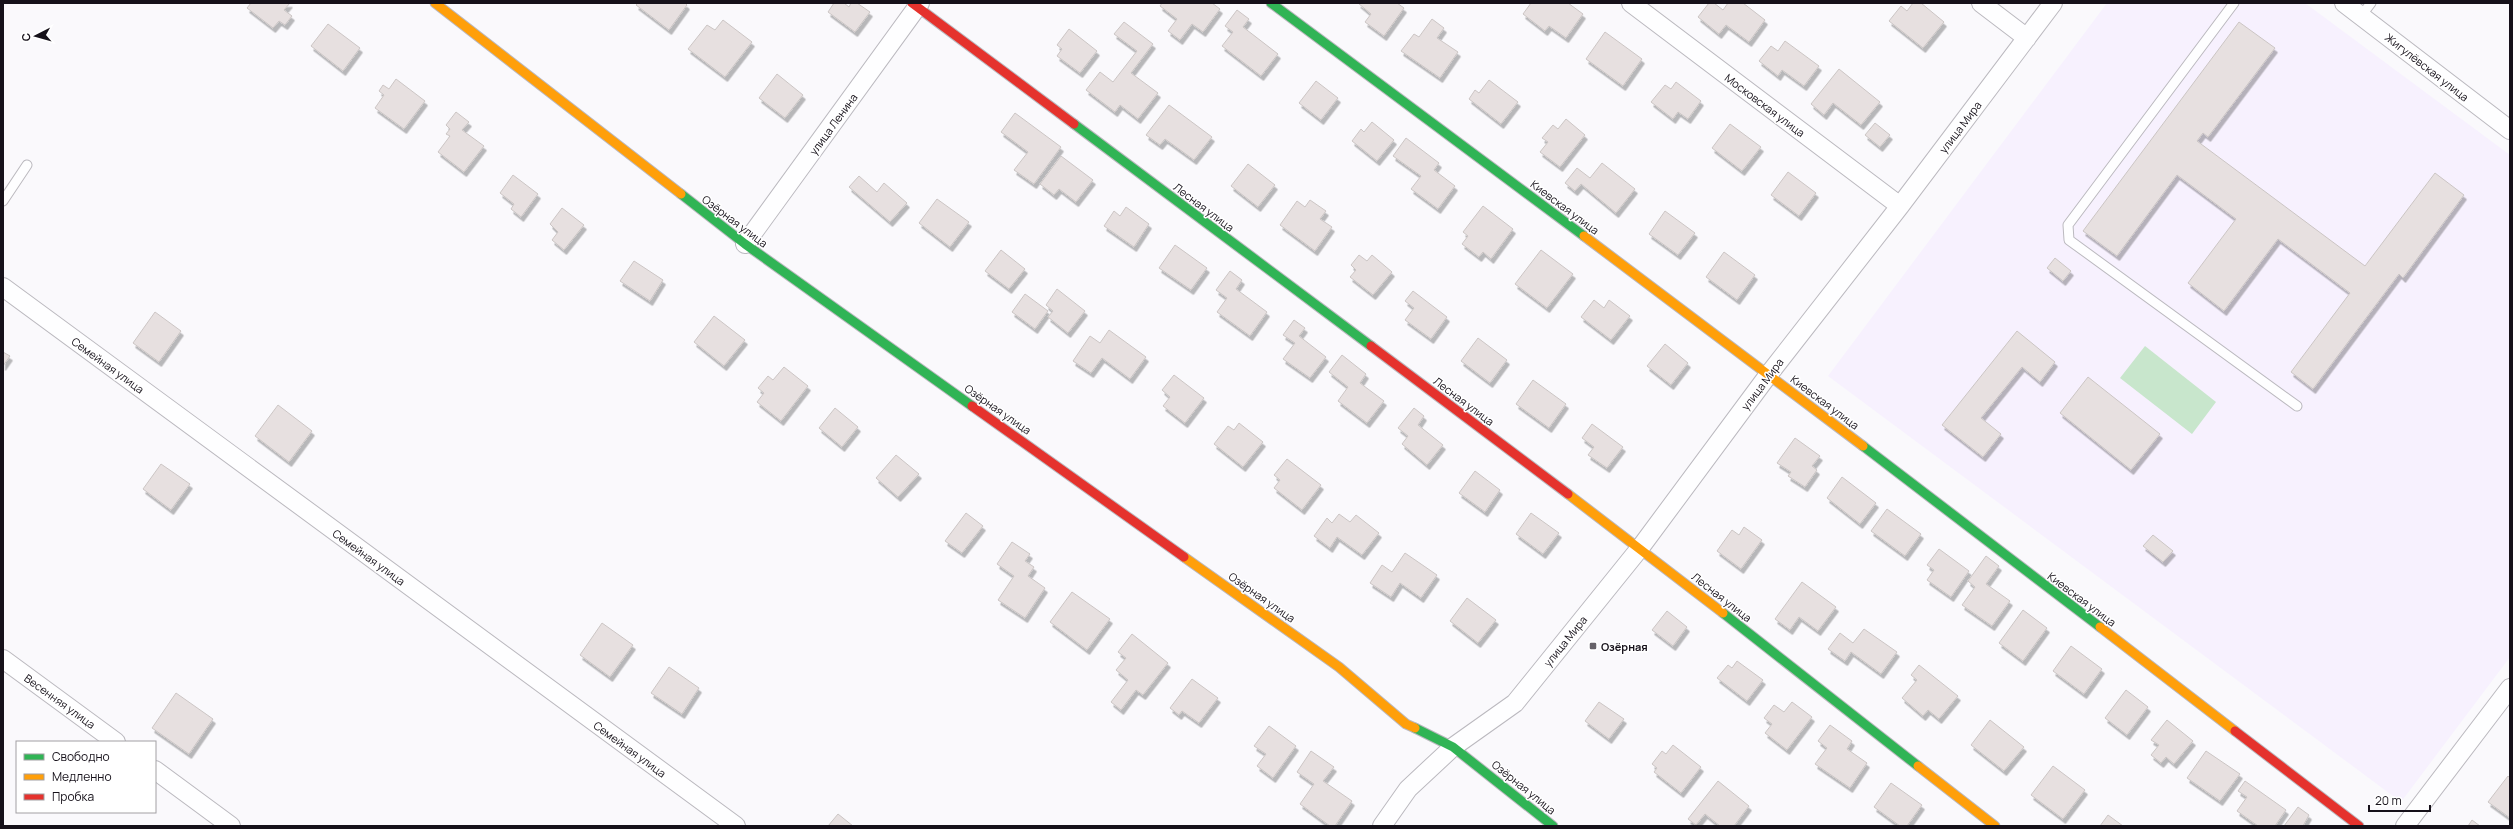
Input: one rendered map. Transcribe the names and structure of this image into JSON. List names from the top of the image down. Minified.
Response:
{"streets":{"street":["Жигулёвская улица","Московская улица","улица Ленина","улица Мира","Лесная улица","Киевская улица","Озёрная улица","Семейная улица","Весенняя улица"]},"crossings":[["Московская улица","улица Мира"],["улица Ленина","Лесная улица"],["улица Ленина","Озёрная улица"],["улица Мира","Лесная улица"],["улица Мира","Киевская улица"],["улица Мира","Озёрная улица"]],"places":{"transit":["Озёрная"]},"legend":["Свободно","Медленно","Пробка"],"scale_bar":"20 m","north":"left"}
